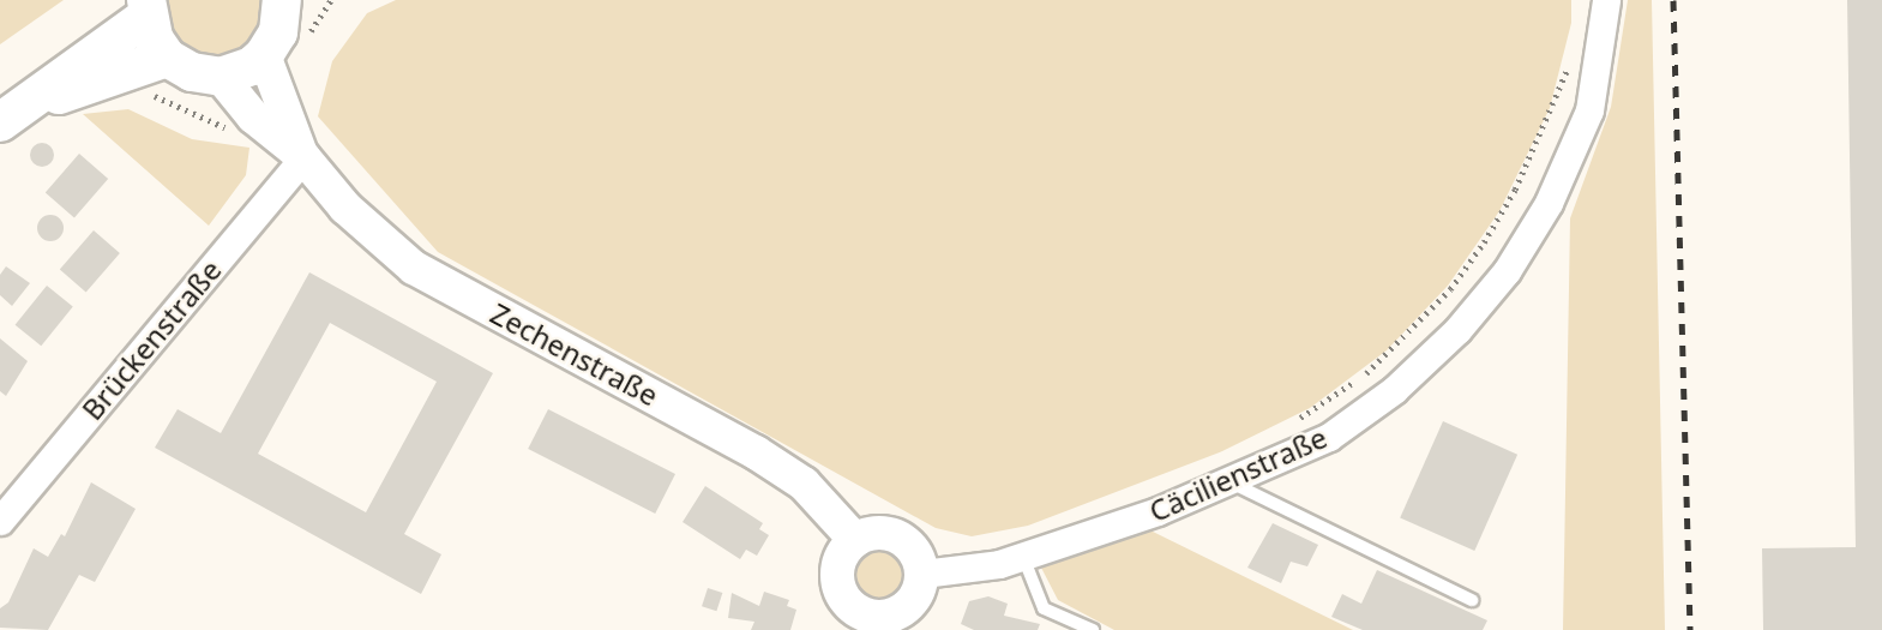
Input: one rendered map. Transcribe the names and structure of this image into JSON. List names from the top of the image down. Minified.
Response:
{"streets":{"street":["Brückenstraße","Zechenstraße","Cäcilienstraße"]},"crossings":[["Brückenstraße","Zechenstraße"],["Zechenstraße","Cäcilienstraße"]]}
